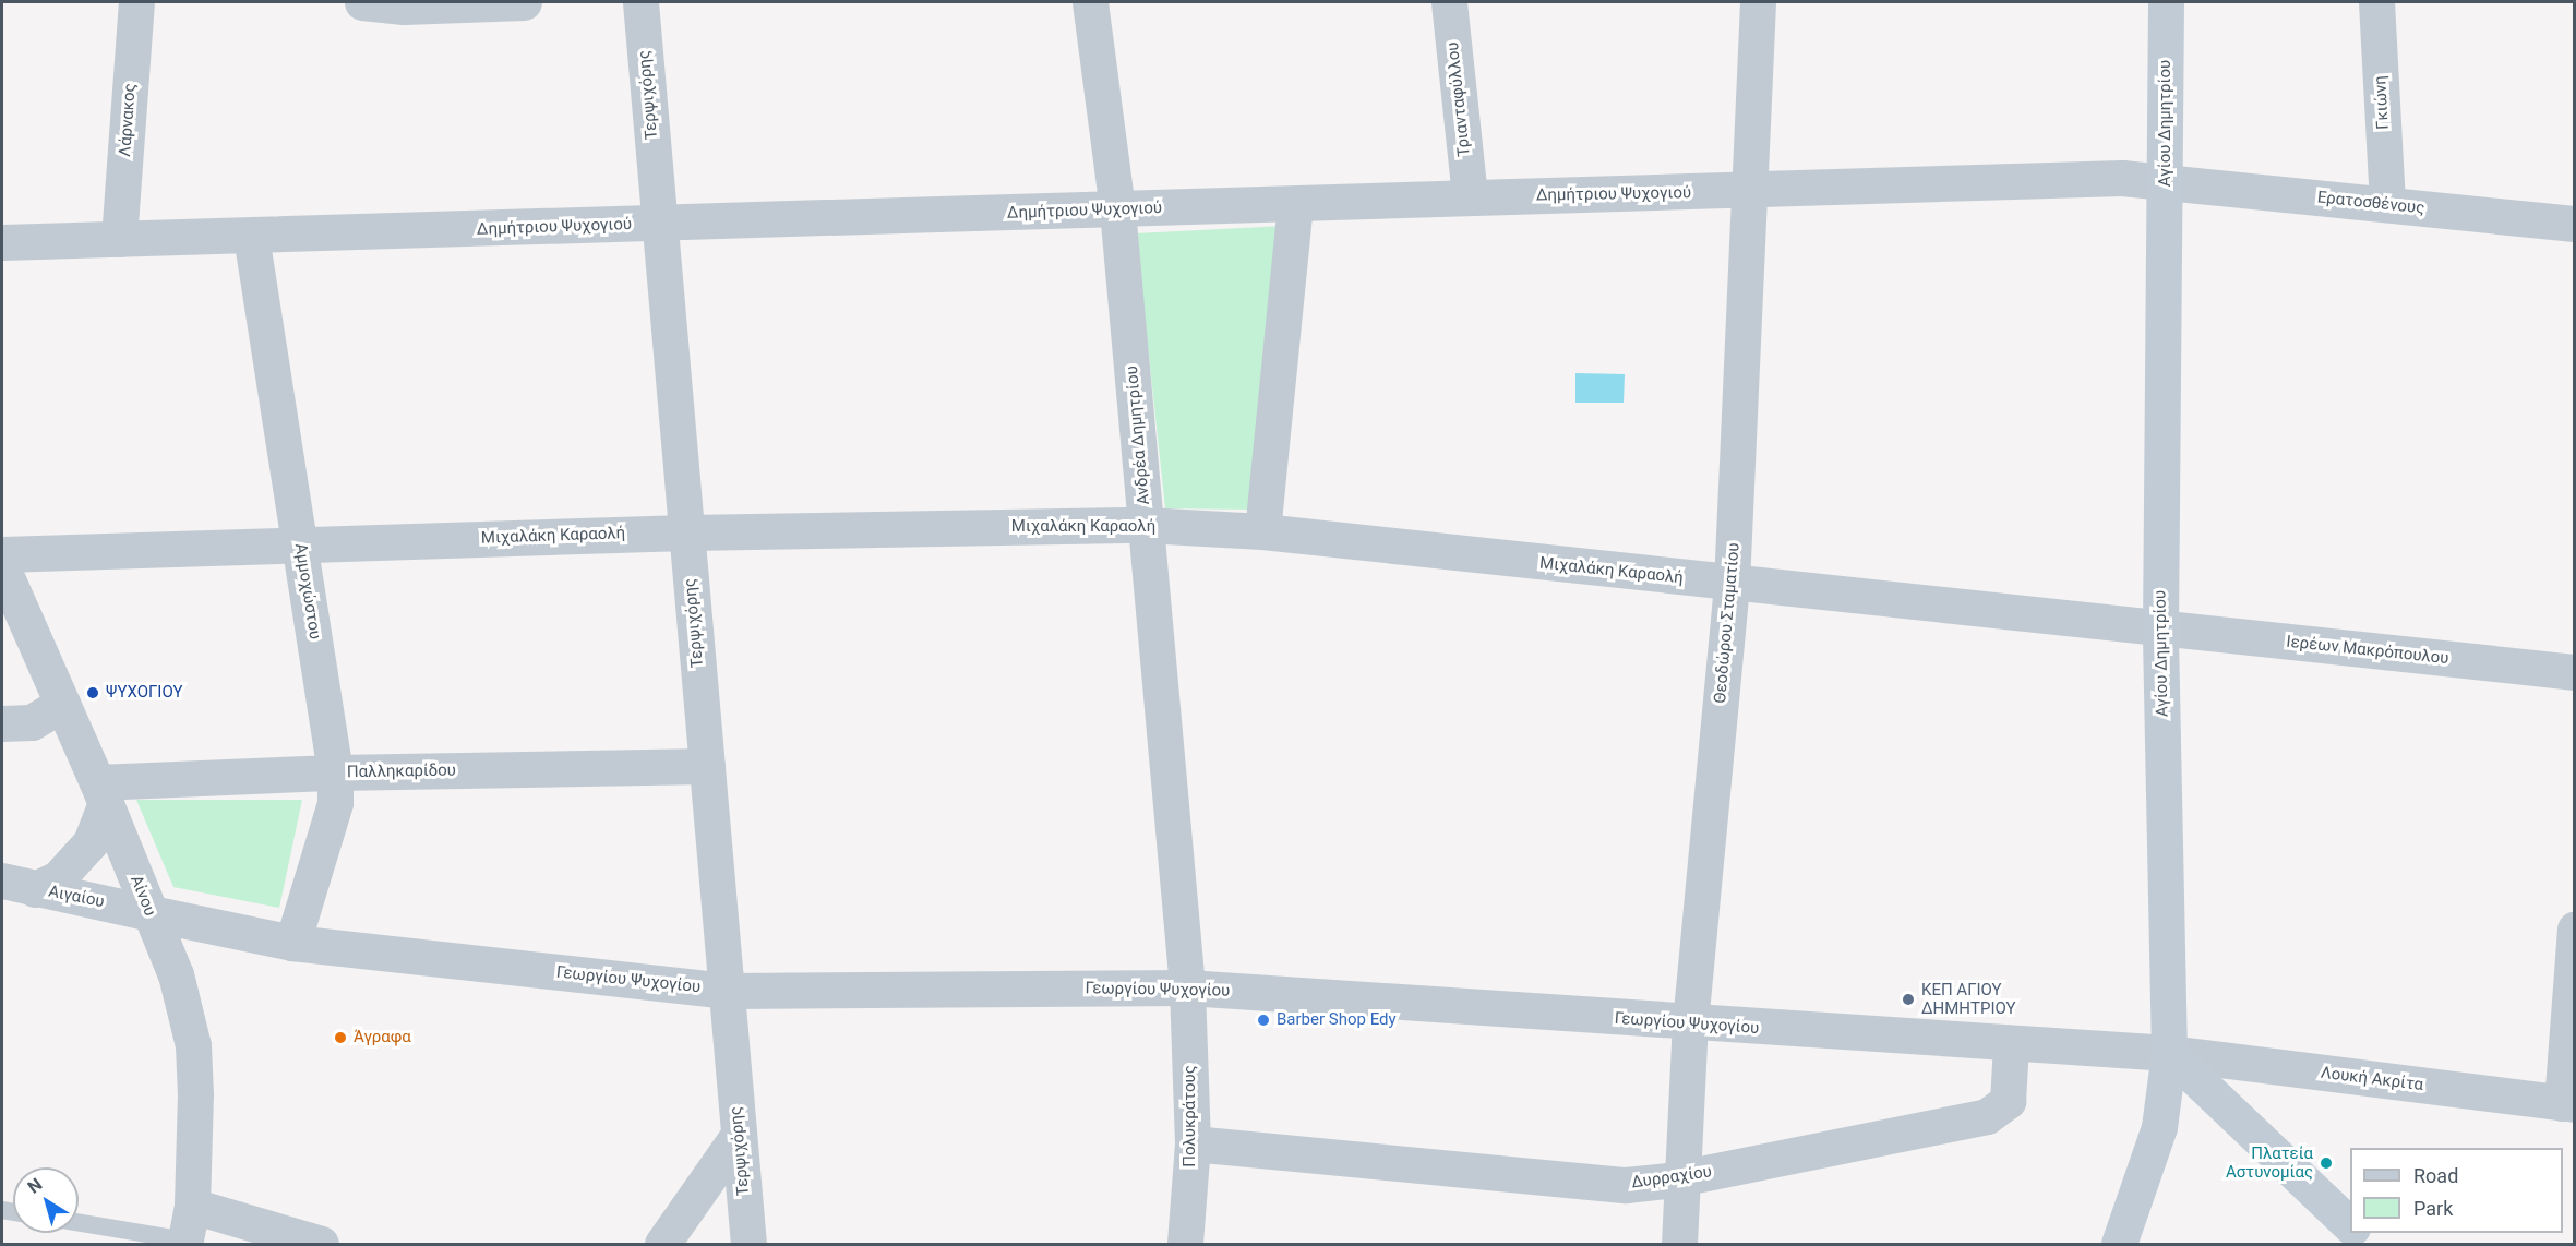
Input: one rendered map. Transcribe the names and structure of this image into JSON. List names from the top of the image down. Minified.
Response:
{"streets":{"main road":["Αγίου Δημητρίου"],"street":["Τερψιχόρης","Τριανταφύλλου","Γκιώνη","Λάρνακος","Δημήτριου Ψυχογιού","Ερατοσθένους","Ανδρέα Δημητρίου","Μιχαλάκη Καραολή","Αμμοχώστου","Θεοδώρου Σταματίου","Ιερέων Μακρόπουλου","Παλληκαρίδου","Αίνου","Αιγαίου","Γεωργίου Ψυχογίου","Λουκή Ακρίτα","Πολυκράτους","Δυρραχίου"]},"crossings":[["Τερψιχόρης","Δημήτριου Ψυχογιού"],["Τερψιχόρης","Μιχαλάκη Καραολή"],["Τερψιχόρης","Παλληκαρίδου"],["Τερψιχόρης","Γεωργίου Ψυχογίου"],["Τριανταφύλλου","Δημήτριου Ψυχογιού"],["Γκιώνη","Ερατοσθένους"],["Λάρνακος","Δημήτριου Ψυχογιού"],["Αγίου Δημητρίου","Δημήτριου Ψυχογιού"],["Αγίου Δημητρίου","Ερατοσθένους"],["Αγίου Δημητρίου","Μιχαλάκη Καραολή"],["Αγίου Δημητρίου","Ιερέων Μακρόπουλου"],["Αγίου Δημητρίου","Γεωργίου Ψυχογίου"],["Αγίου Δημητρίου","Λουκή Ακρίτα"],["Δημήτριου Ψυχογιού","Ερατοσθένους"],["Δημήτριου Ψυχογιού","Ανδρέα Δημητρίου"],["Δημήτριου Ψυχογιού","Αμμοχώστου"],["Δημήτριου Ψυχογιού","Θεοδώρου Σταματίου"],["Ανδρέα Δημητρίου","Μιχαλάκη Καραολή"],["Ανδρέα Δημητρίου","Γεωργίου Ψυχογίου"],["Ανδρέα Δημητρίου","Πολυκράτους"],["Μιχαλάκη Καραολή","Αμμοχώστου"],["Μιχαλάκη Καραολή","Θεοδώρου Σταματίου"],["Μιχαλάκη Καραολή","Ιερέων Μακρόπουλου"],["Αμμοχώστου","Παλληκαρίδου"],["Αμμοχώστου","Γεωργίου Ψυχογίου"],["Θεοδώρου Σταματίου","Γεωργίου Ψυχογίου"],["Θεοδώρου Σταματίου","Δυρραχίου"],["Παλληκαρίδου","Αίνου"],["Αίνου","Αιγαίου"],["Αίνου","Γεωργίου Ψυχογίου"],["Αιγαίου","Γεωργίου Ψυχογίου"],["Γεωργίου Ψυχογίου","Λουκή Ακρίτα"],["Γεωργίου Ψυχογίου","Πολυκράτους"],["Γεωργίου Ψυχογίου","Δυρραχίου"],["Πολυκράτους","Δυρραχίου"]],"places":["ΨΥΧΟΓΙΟΥ","ΚΕΠ ΑΓΙΟΥ ΔΗΜΗΤΡΙΟΥ","Barber Shop Edy","Άγραφα","Πλατεία Αστυνομίας"],"legend":["Road","Park"],"north":"top left"}
